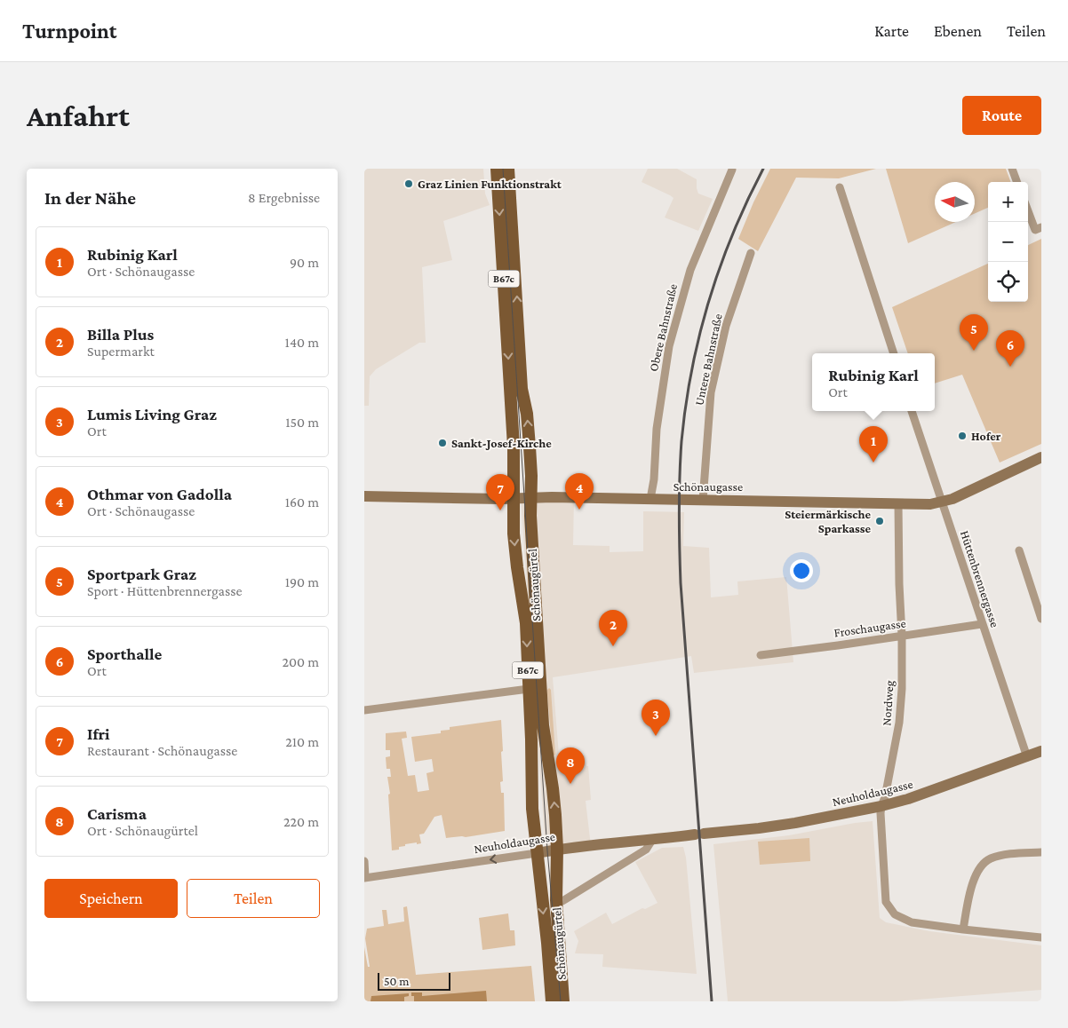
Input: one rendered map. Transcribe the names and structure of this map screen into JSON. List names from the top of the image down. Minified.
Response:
{"streets":{"main road":["B67c","Schönaugasse","Schönaugürtel","Neuholdaugasse"],"street":["Obere Bahnstraße","Untere Bahnstraße","Hüttenbrennergasse","Froschaugasse","Nordweg"]},"crossings":[["Obere Bahnstraße","Schönaugasse"],["Untere Bahnstraße","Schönaugasse"],["Schönaugasse","Hüttenbrennergasse"],["Schönaugasse","Schönaugürtel"],["Schönaugasse","Nordweg"],["Hüttenbrennergasse","Froschaugasse"],["Hüttenbrennergasse","Neuholdaugasse"],["Schönaugürtel","Neuholdaugasse"],["Froschaugasse","Nordweg"],["Nordweg","Neuholdaugasse"]],"places":["Graz Linien Funktionstrakt","Hofer","Sankt-Josef-Kirche","Steiermärkische Sparkasse"],"scale_bar":"50 m","north":"left","page":{"header":"Turnpoint","nav":["Karte","Ebenen","Teilen"],"buttons":["Route",["Speichern","Teilen"]],"title":"Anfahrt","heading":["In der Nähe","8 Ergebnisse"],"map_buttons":["+","−"],"list":[{"mark":"1","name":"Rubinig Karl","note":"Ort · Schönaugasse","value":"90 m"},{"mark":"2","name":"Billa Plus","note":"Supermarkt","value":"140 m"},{"mark":"3","name":"Lumis Living Graz","note":"Ort","value":"150 m"},{"mark":"4","name":"Othmar von Gadolla","note":"Ort · Schönaugasse","value":"160 m"},{"mark":"5","name":"Sportpark Graz","note":"Sport · Hüttenbrennergasse","value":"190 m"},{"mark":"6","name":"Sporthalle","note":"Ort","value":"200 m"},{"mark":"7","name":"Ifri","note":"Restaurant · Schönaugasse","value":"210 m"},{"mark":"8","name":"Carisma","note":"Ort · Schönaugürtel","value":"220 m"}],"pins":["5","6","1","4","7","2","3","8"],"popup":["Rubinig Karl","Ort"],"scale":"50 m"}}
